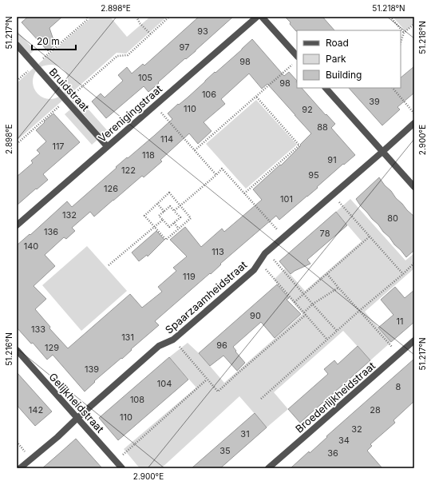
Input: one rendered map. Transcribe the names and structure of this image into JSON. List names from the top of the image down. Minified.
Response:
{"streets":{"street":["Bruidstraat","Verenigingstraat","Spaarzaamheidstraat","Broederlijkheidstraat","Gelijkheidstraat"]},"crossings":[["Bruidstraat","Verenigingstraat"],["Spaarzaamheidstraat","Gelijkheidstraat"]],"house_numbers":["93","97","98","105","98","106","39","110","92","88","114","117","118","91","122","95","126","101","132","80","136","78","140","113","119","90","11","133","131","96","129","139","104","8","108","142","28","110","32","31","34","35","36"],"legend":["Road","Park","Building"],"scale_bar":"20 m","coordinates":["2.898°E","51.218°N","51.217°N","2.900°E","51.216°N"]}
